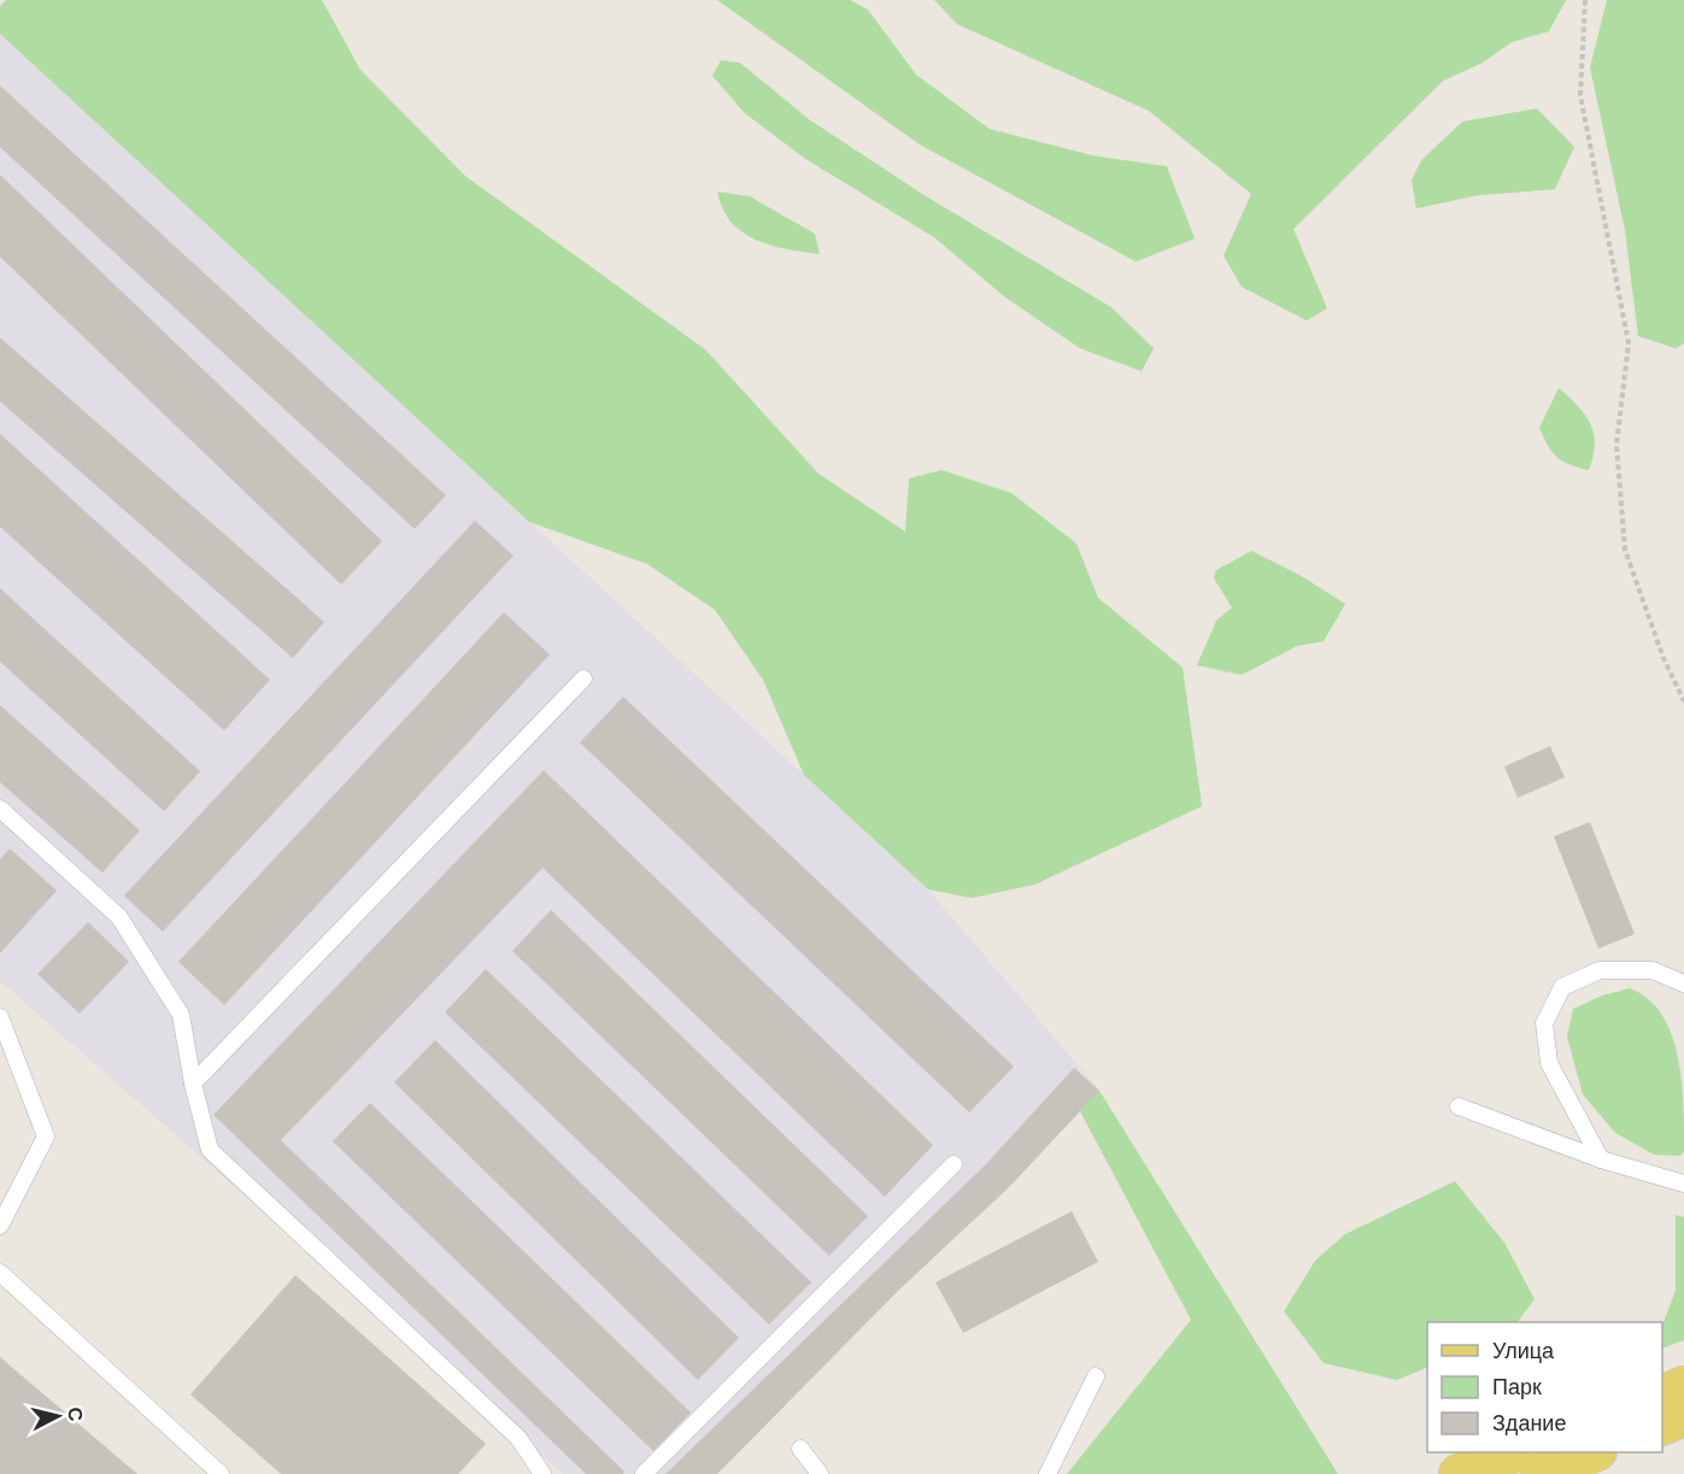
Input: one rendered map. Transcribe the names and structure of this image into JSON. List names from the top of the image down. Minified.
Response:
{"legend":["Улица","Парк","Здание"],"north":"right"}
